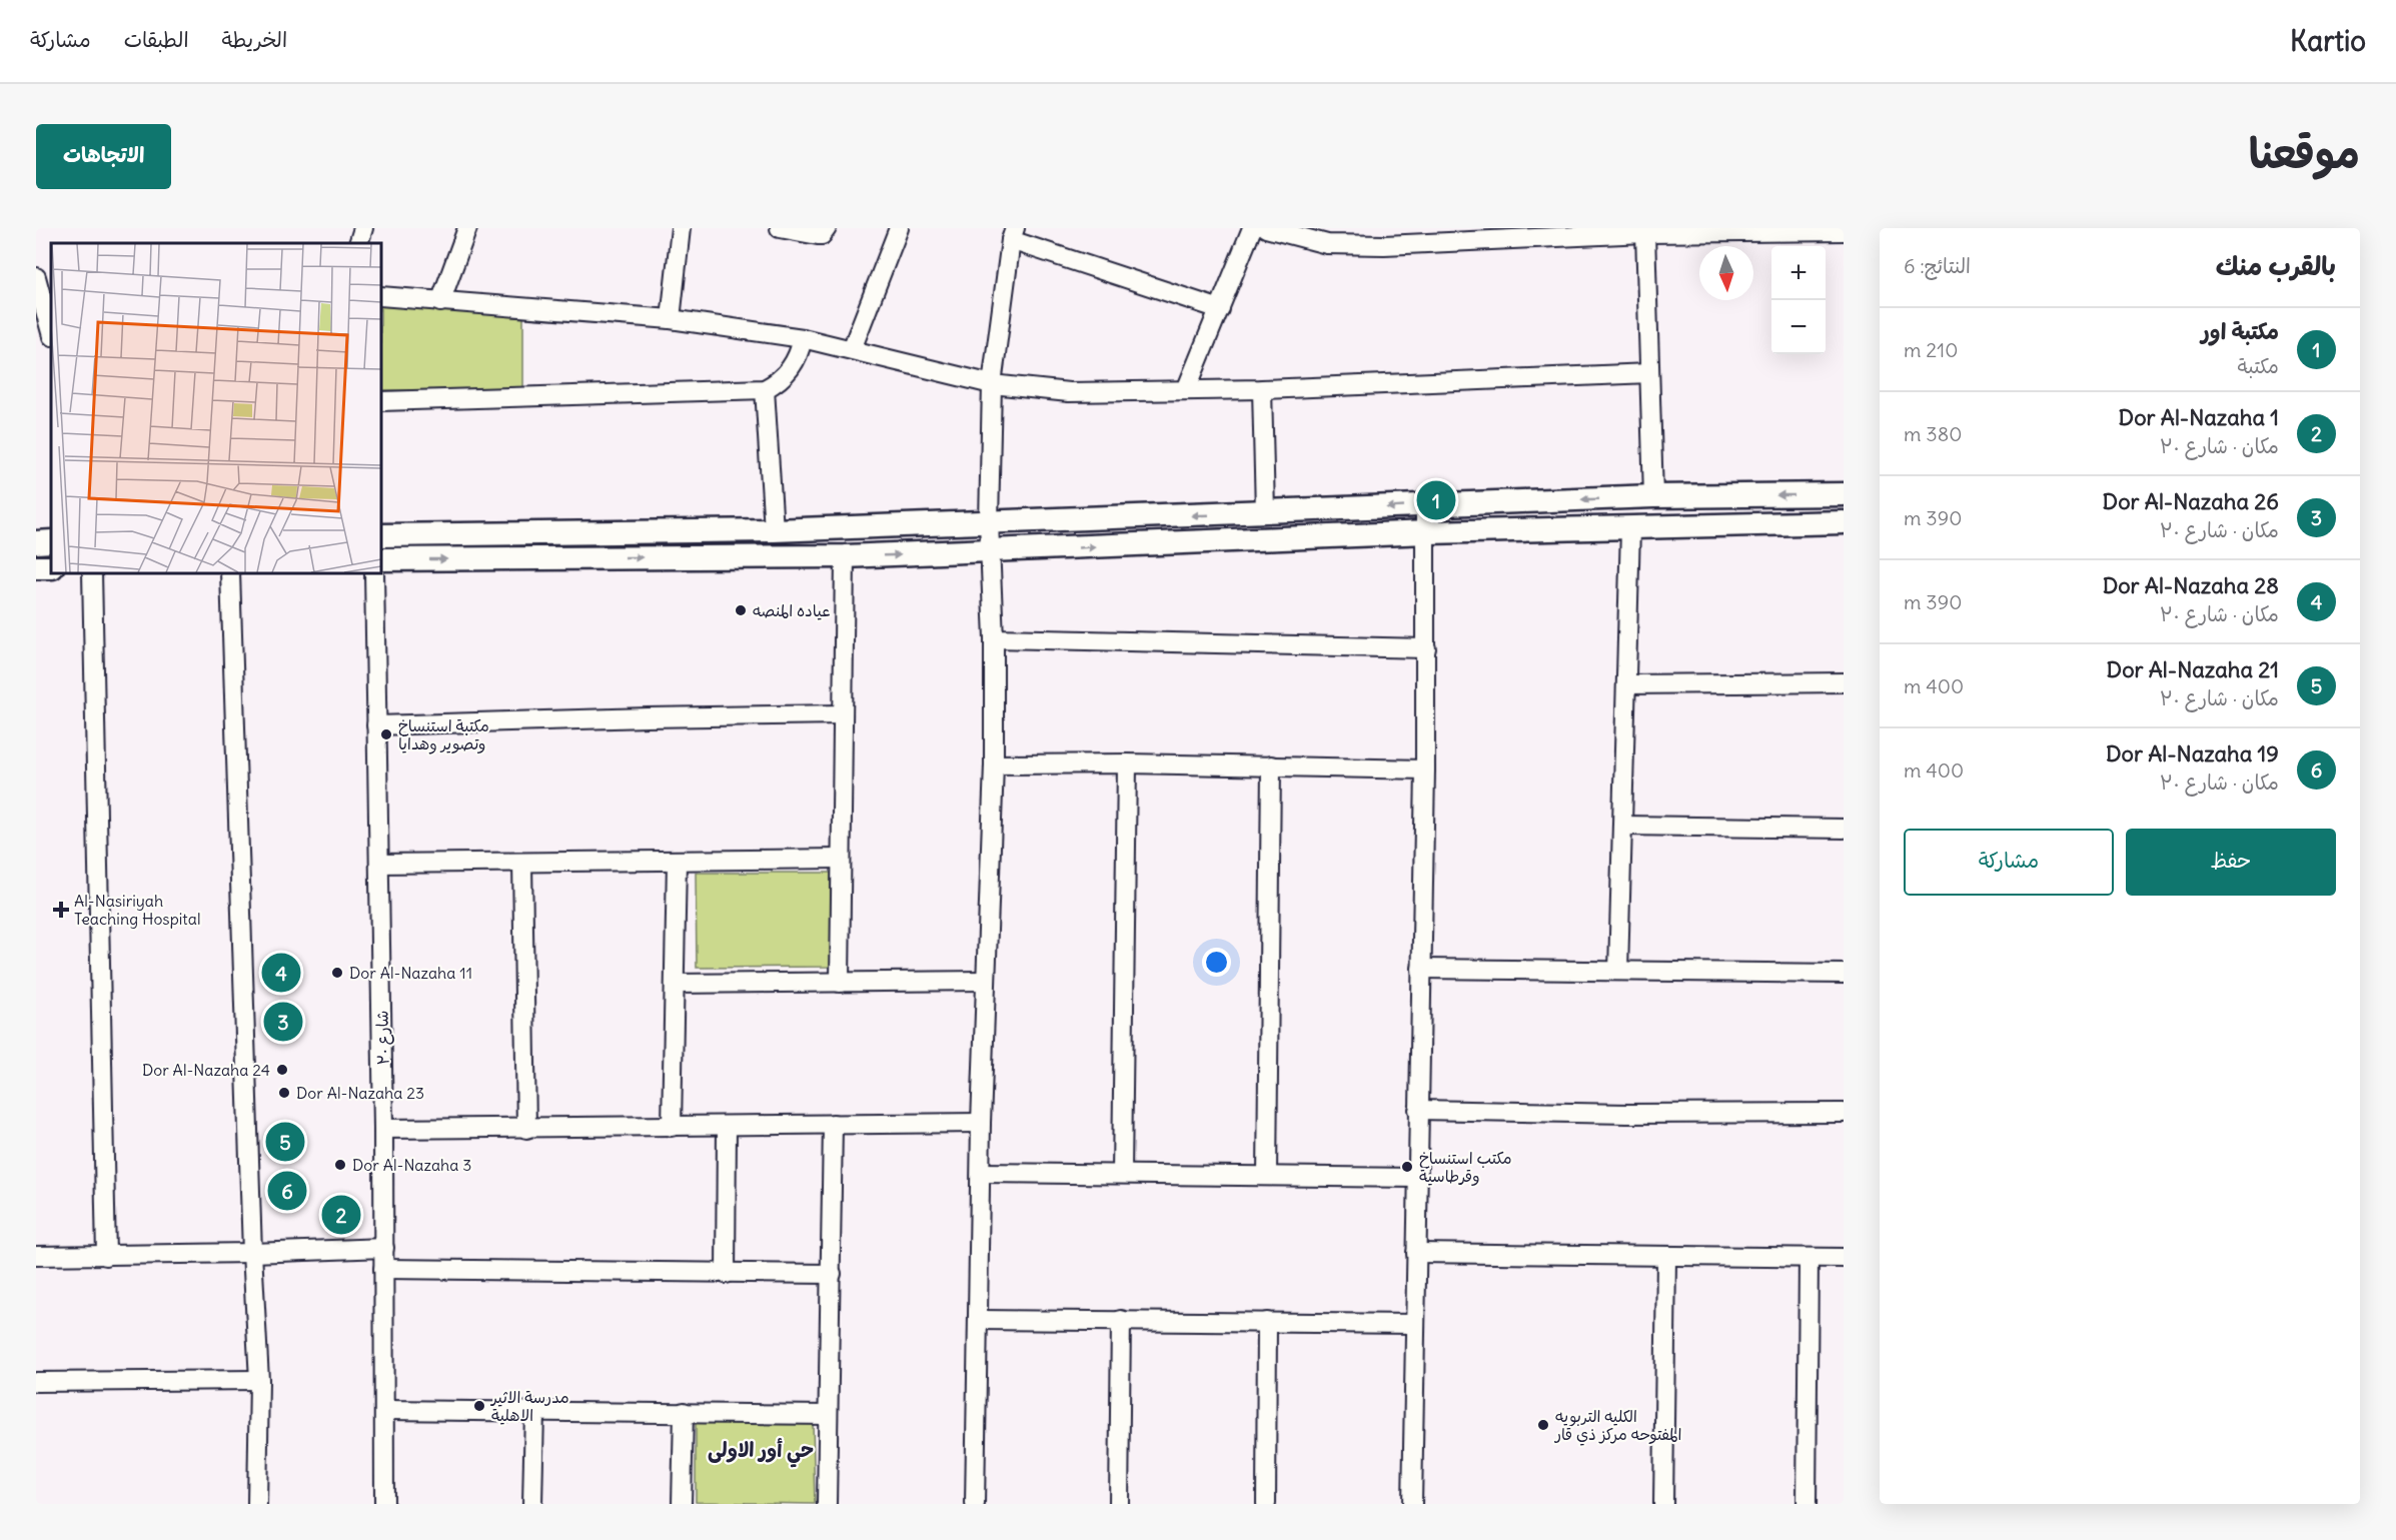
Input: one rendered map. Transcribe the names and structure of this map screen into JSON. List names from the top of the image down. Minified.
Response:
{"streets":{"street":["شارع ٣٠"]},"districts":["حي أور الاولى"],"places":{"other":["عياده المنصه","مكتبة استنساخ وتصوير وهدايا","Dor Al-Nazaha 11","Dor Al-Nazaha 24","Dor Al-Nazaha 23","Dor Al-Nazaha 3","مكتب استنساخ وقرطاسية","مدرسة الاثير الاهلية","الكليه التربويه المفتوحه مركز ذي قار"],"health":["Al-Nasiriyah Teaching Hospital"]},"north":"bottom","page":{"header":"Kartio","nav":["الخريطة","الطبقات","مشاركة"],"title":"موقعنا","buttons":["الاتجاهات",["حفظ","مشاركة"]],"heading":["بالقرب منك","النتائج: 6"],"map_buttons":["+","−"],"list":[{"mark":"1","name":"مكتبة اور","note":"مكتبة","value":"210 m"},{"mark":"2","name":"Dor Al-Nazaha 1","note":"مكان · شارع ٣٠","value":"380 m"},{"mark":"3","name":"Dor Al-Nazaha 26","note":"مكان · شارع ٣٠","value":"390 m"},{"mark":"4","name":"Dor Al-Nazaha 28","note":"مكان · شارع ٣٠","value":"390 m"},{"mark":"5","name":"Dor Al-Nazaha 21","note":"مكان · شارع ٣٠","value":"400 m"},{"mark":"6","name":"Dor Al-Nazaha 19","note":"مكان · شارع ٣٠","value":"400 m"}],"pins":["1","4","3","5","6","2"]}}
